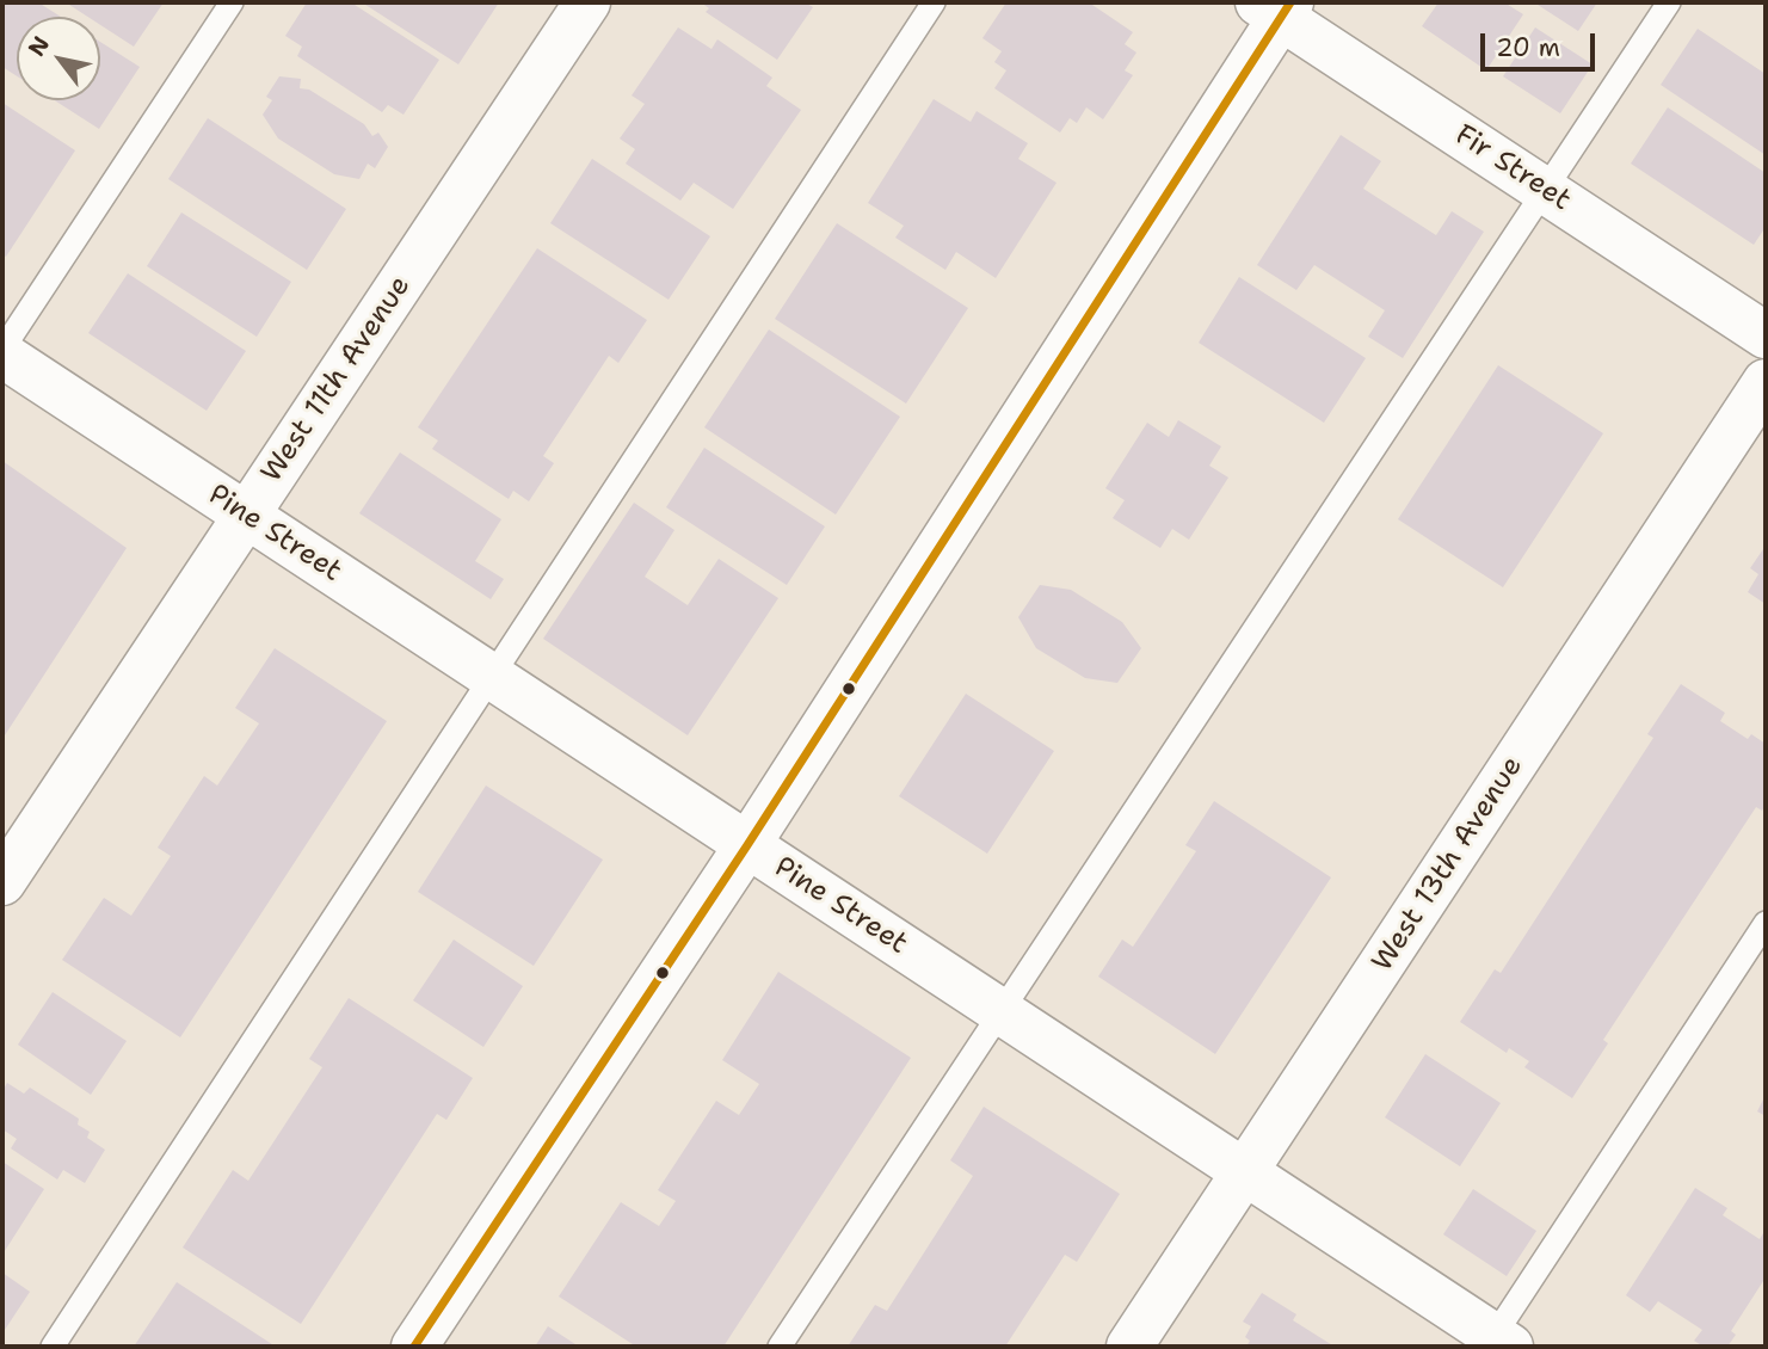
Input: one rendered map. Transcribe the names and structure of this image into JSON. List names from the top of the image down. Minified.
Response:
{"streets":{"street":["Fir Street","West 11th Avenue","Pine Street","West 13th Avenue"]},"crossings":[["West 11th Avenue","Pine Street"],["Pine Street","West 13th Avenue"]],"scale_bar":"20 m","north":"top left"}
